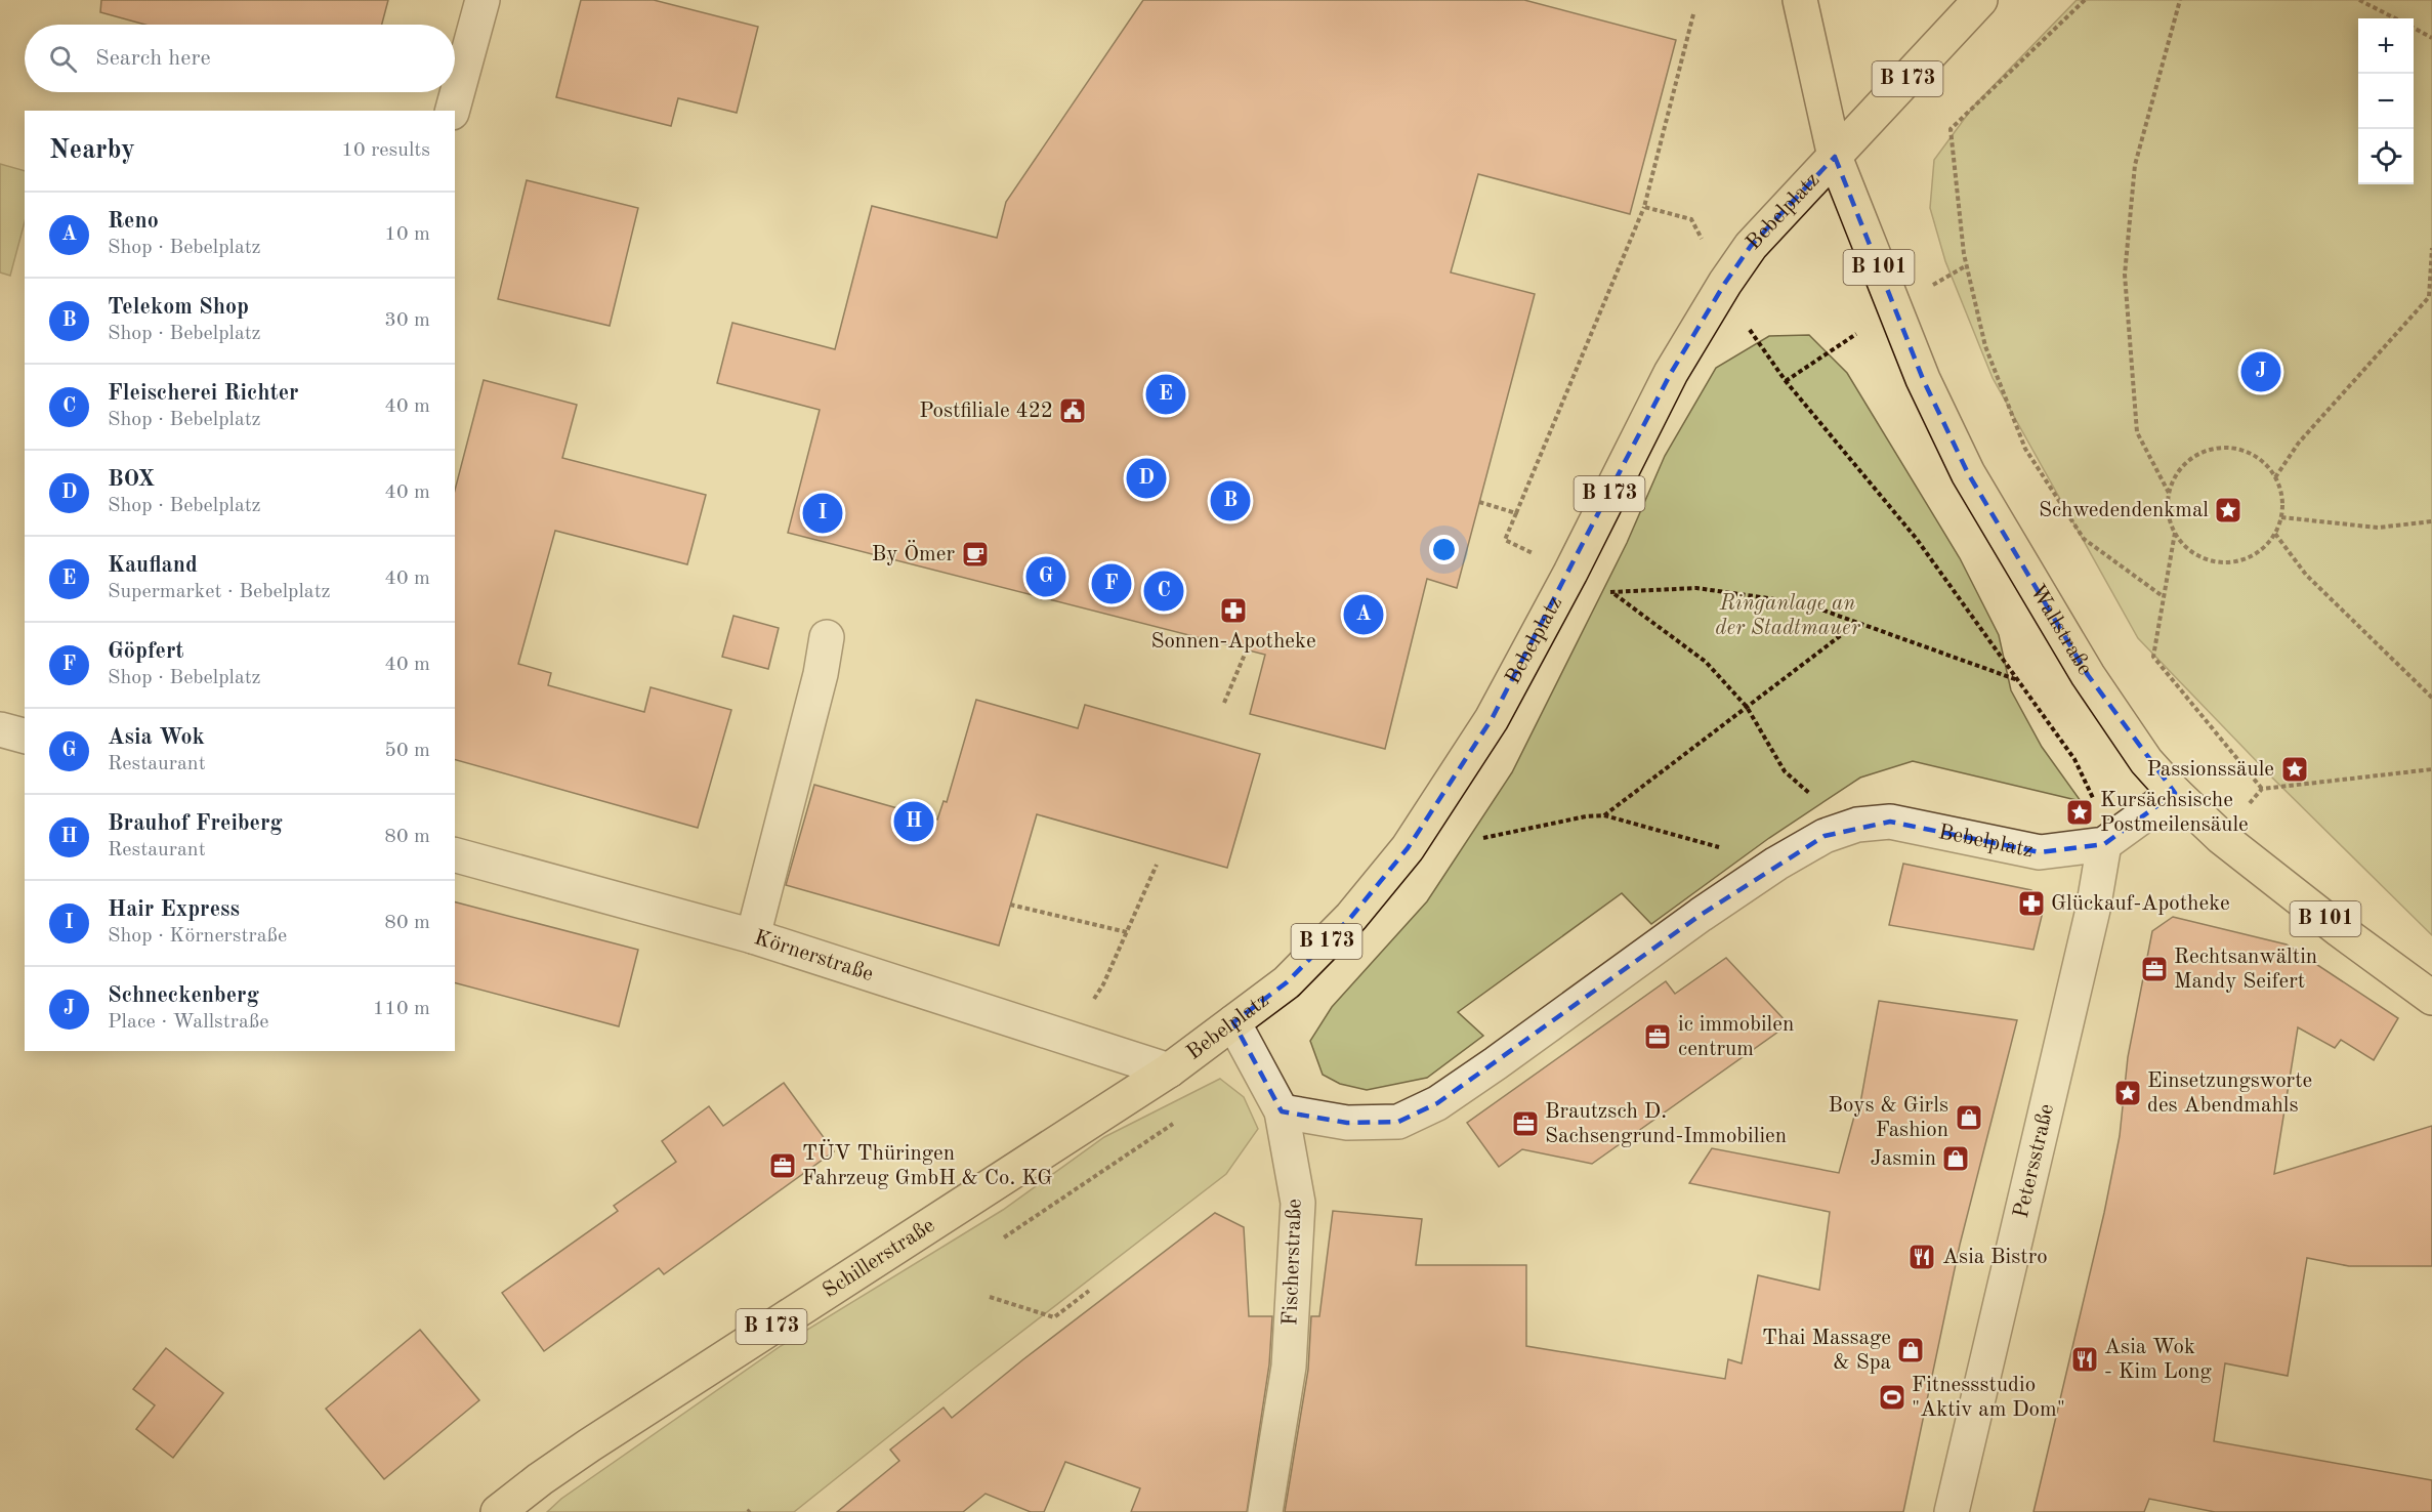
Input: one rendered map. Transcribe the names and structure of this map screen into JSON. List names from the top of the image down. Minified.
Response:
{"streets":{"main road":["B 173","Bebelplatz","B 101","Wallstraße","Schillerstraße"],"street":["Körnerstraße","Petersstraße","Fischerstraße"]},"crossings":[["B 173","Bebelplatz"],["B 173","B 101"],["B 173","Wallstraße"],["Bebelplatz","B 101"],["Bebelplatz","Wallstraße"],["Bebelplatz","Körnerstraße"],["Bebelplatz","Petersstraße"],["Bebelplatz","Schillerstraße"],["Bebelplatz","Fischerstraße"],["B 101","Wallstraße"],["Körnerstraße","Schillerstraße"]],"parks":["Ringanlage an der Stadtmauer"],"places":{"public building":["Postfiliale 422"],"place":["Schwedendenkmal","Passionssäule","Kursächsische Postmeilensäule","Einsetzungsworte des Abendmahls"],"cafe":["By Ömer"],"pharmacy":["Sonnen-Apotheke","Glückauf-Apotheke"],"office":["Rechtsanwältin Mandy Seifert","ic immobilen centrum","Brautzsch D. Sachsengrund-Immobilien","TÜV Thüringen Fahrzeug GmbH & Co. KG"],"shop":["Boys & Girls Fashion","Jasmin","Thai Massage & Spa"],"restaurant":["Asia Bistro","Asia Wok - Kim Long"],"sports":["Fitnessstudio \"Aktiv am Dom\""]},"page":{"map_buttons":["+","−"],"search":"Search here","heading":["Nearby","10 results"],"list":[{"mark":"A","name":"Reno","note":"Shop · Bebelplatz","value":"10 m"},{"mark":"B","name":"Telekom Shop","note":"Shop · Bebelplatz","value":"30 m"},{"mark":"C","name":"Fleischerei Richter","note":"Shop · Bebelplatz","value":"40 m"},{"mark":"D","name":"BOX","note":"Shop · Bebelplatz","value":"40 m"},{"mark":"E","name":"Kaufland","note":"Supermarket · Bebelplatz","value":"40 m"},{"mark":"F","name":"Göpfert","note":"Shop · Bebelplatz","value":"40 m"},{"mark":"G","name":"Asia Wok","note":"Restaurant","value":"50 m"},{"mark":"H","name":"Brauhof Freiberg","note":"Restaurant","value":"80 m"},{"mark":"I","name":"Hair Express","note":"Shop · Körnerstraße","value":"80 m"},{"mark":"J","name":"Schneckenberg","note":"Place · Wallstraße","value":"110 m"}],"pins":["J","E","D","B","I","G","F","C","A","H"]}}
